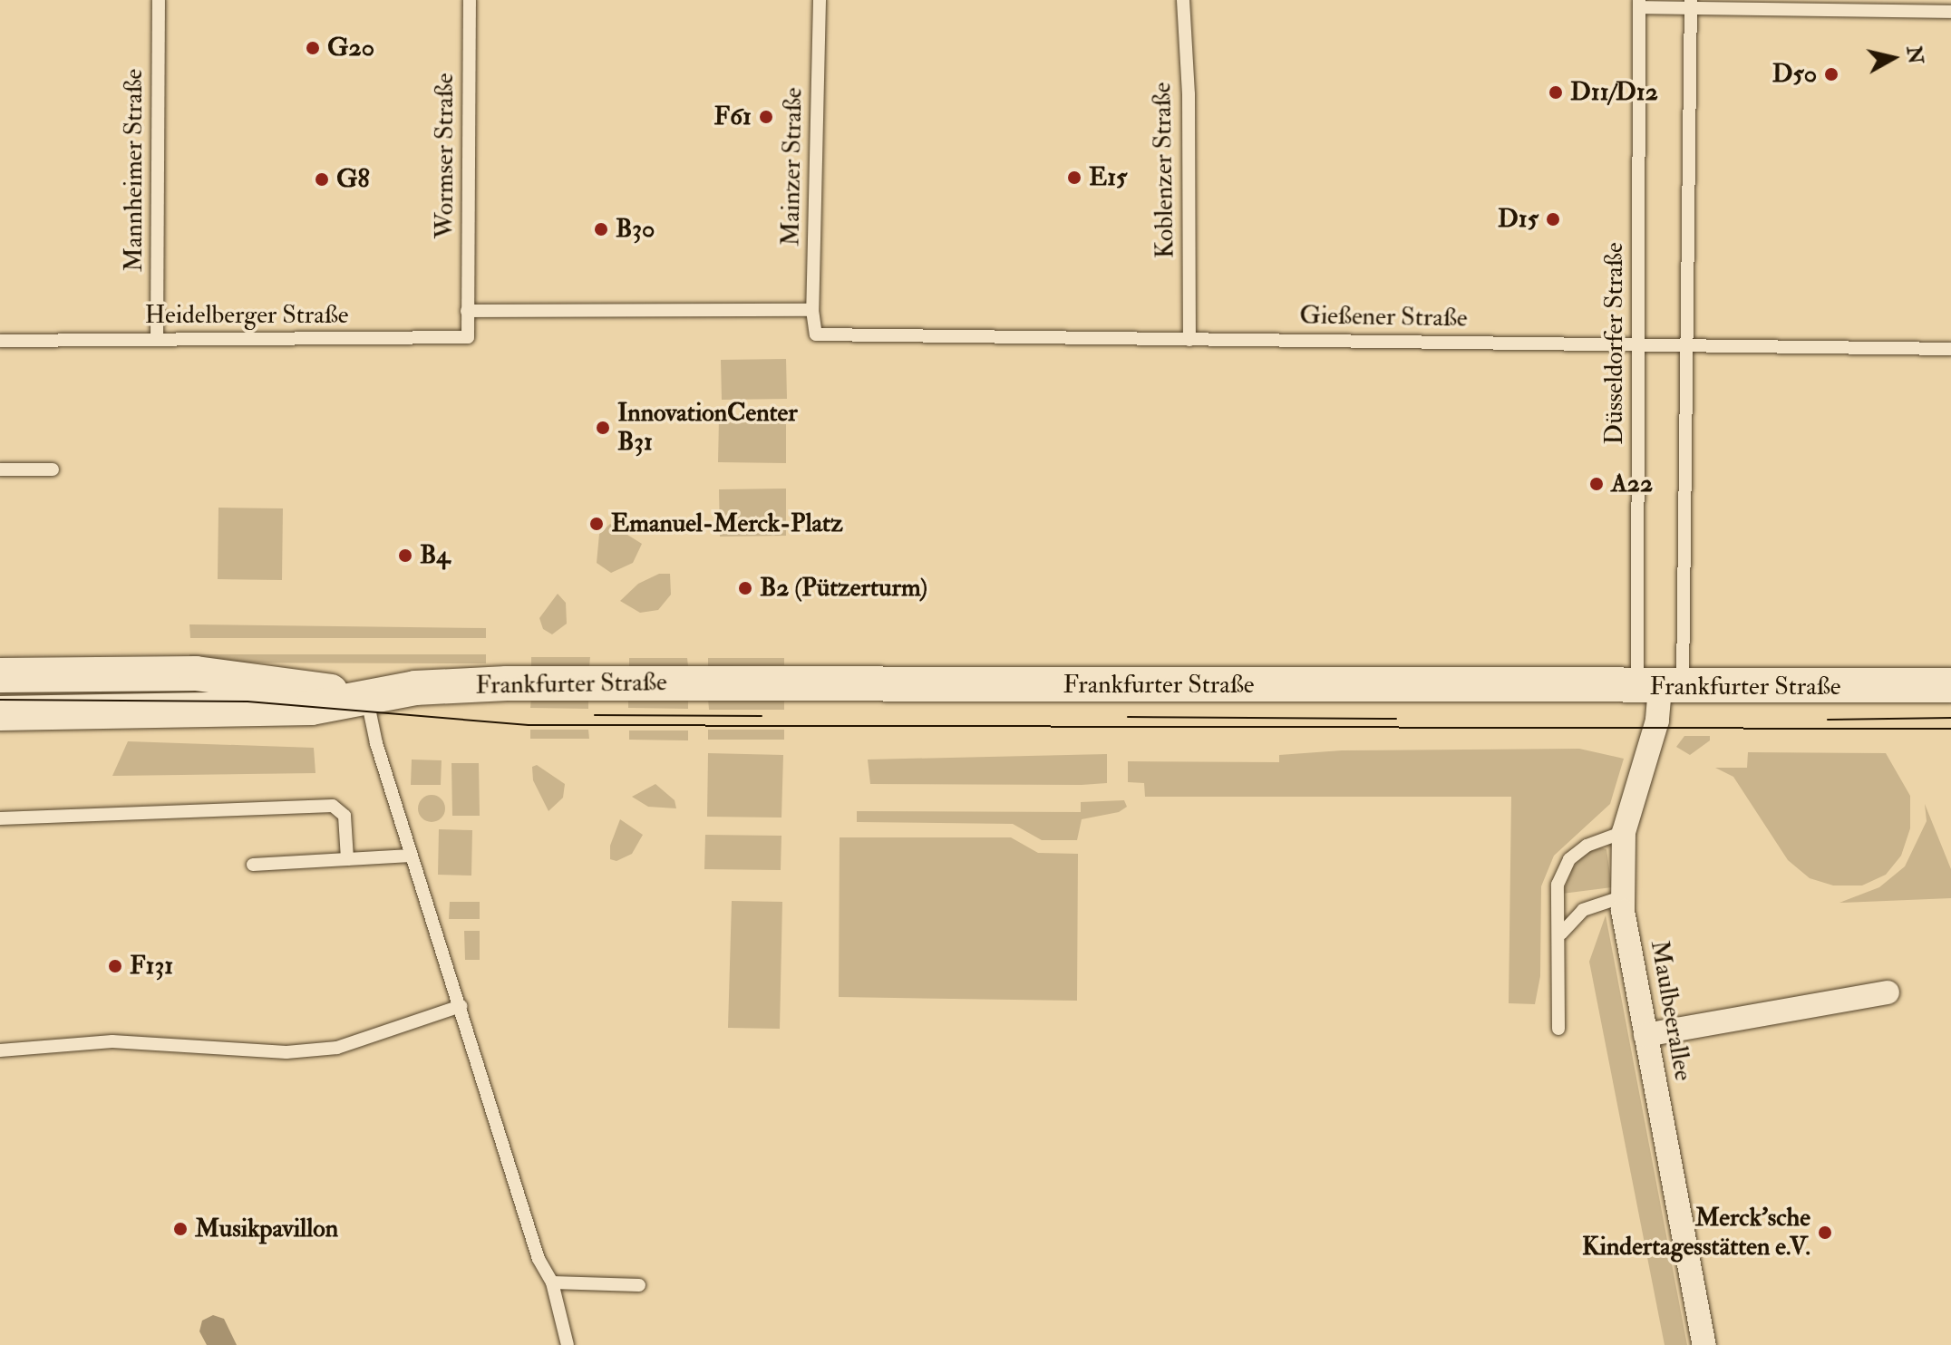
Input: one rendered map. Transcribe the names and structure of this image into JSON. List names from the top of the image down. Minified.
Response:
{"streets":{"main road":["Frankfurter Straße"],"street":["Maulbeerallee"],"lane":["Wormser Straße","Mainzer Straße","Mannheimer Straße","Koblenzer Straße","Heidelberger Straße","Gießener Straße","Düsseldorfer Straße"]},"crossings":[["Wormser Straße","Heidelberger Straße"],["Mainzer Straße","Gießener Straße"],["Mannheimer Straße","Heidelberger Straße"],["Koblenzer Straße","Gießener Straße"],["Gießener Straße","Düsseldorfer Straße"],["Düsseldorfer Straße","Frankfurter Straße"],["Düsseldorfer Straße","Maulbeerallee"],["Frankfurter Straße","Maulbeerallee"]],"places":["G20","D50","D11/D12","F61","E15","G8","D15","B30","InnovationCenter B31","A22","Emanuel-Merck-Platz","B4","B2 (Pützerturm)","F131","Musikpavillon","Merck'sche Kindertagesstätten e.V."],"north":"right"}
